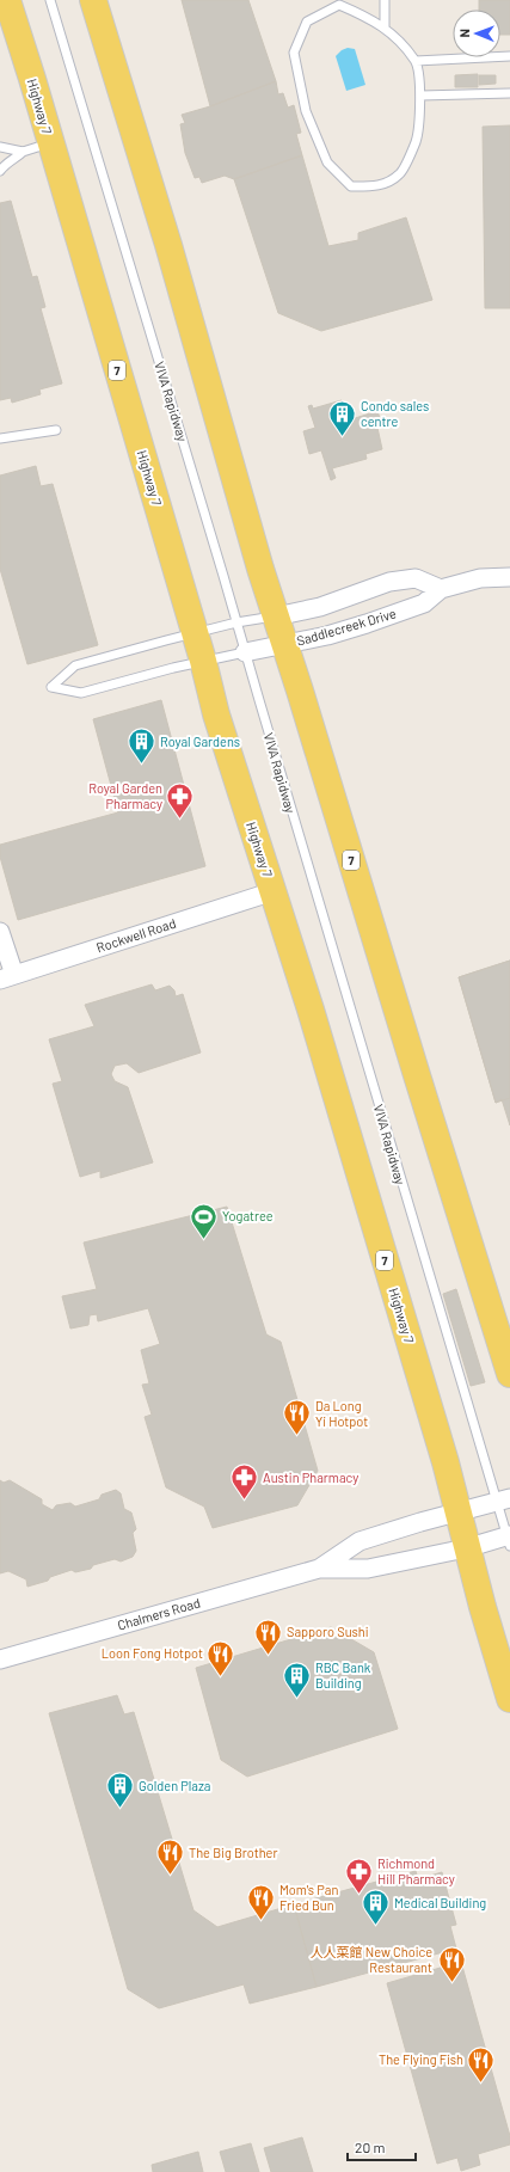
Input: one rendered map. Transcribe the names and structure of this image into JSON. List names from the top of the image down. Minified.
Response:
{"streets":{"main road":["Highway 7","7"],"street":["Saddlecreek Drive","Rockwell Road","Chalmers Road"],"lane":["VIVA Rapidway"]},"crossings":[["Highway 7","Rockwell Road"],["Highway 7","Chalmers Road"],["7","Saddlecreek Drive"],["VIVA Rapidway","Saddlecreek Drive"],["VIVA Rapidway","Chalmers Road"]],"places":{"building":["Condo sales centre","Royal Gardens","RBC Bank Building","Golden Plaza","Medical Building"],"pharmacy":["Royal Garden Pharmacy","Austin Pharmacy","Richmond Hill Pharmacy"],"sports":["Yogatree"],"restaurant":["Da Long Yi Hotpot","Sapporo Sushi","Loon Fong Hotpot","The Big Brother","Mom's Pan Fried Bun","人人菜館 New Choice Restaurant","The Flying Fish"]},"scale_bar":"20 m","north":"left"}
